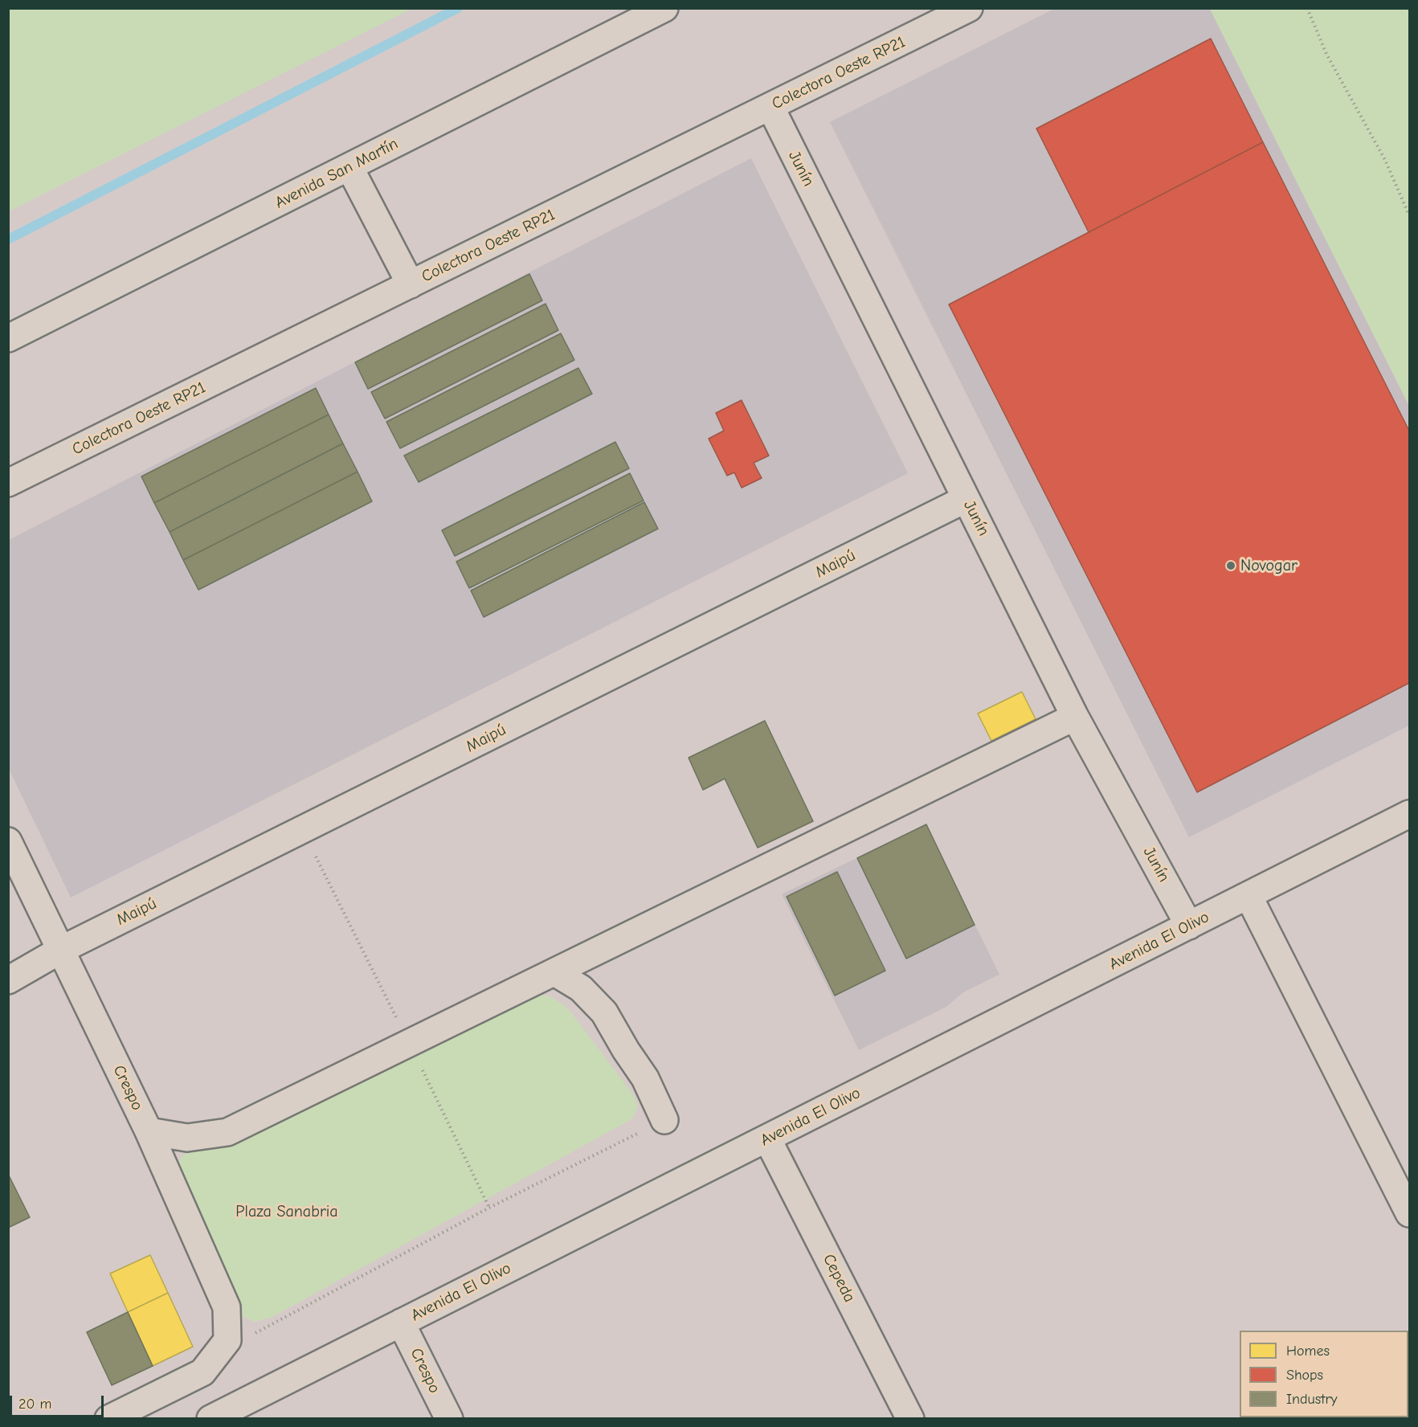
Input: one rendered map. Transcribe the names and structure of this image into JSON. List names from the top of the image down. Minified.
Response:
{"streets":{"street":["Colectora Oeste RP21","Junín","Avenida San Martín","Maipú","Avenida El Olivo","Crespo","Cepeda"]},"crossings":[["Colectora Oeste RP21","Junín"],["Junín","Maipú"],["Junín","Avenida El Olivo"],["Maipú","Crespo"],["Avenida El Olivo","Crespo"],["Avenida El Olivo","Cepeda"]],"parks":["Plaza Sanabria"],"places":["Novogar"],"legend":["Homes","Shops","Industry"],"scale_bar":"20 m"}
